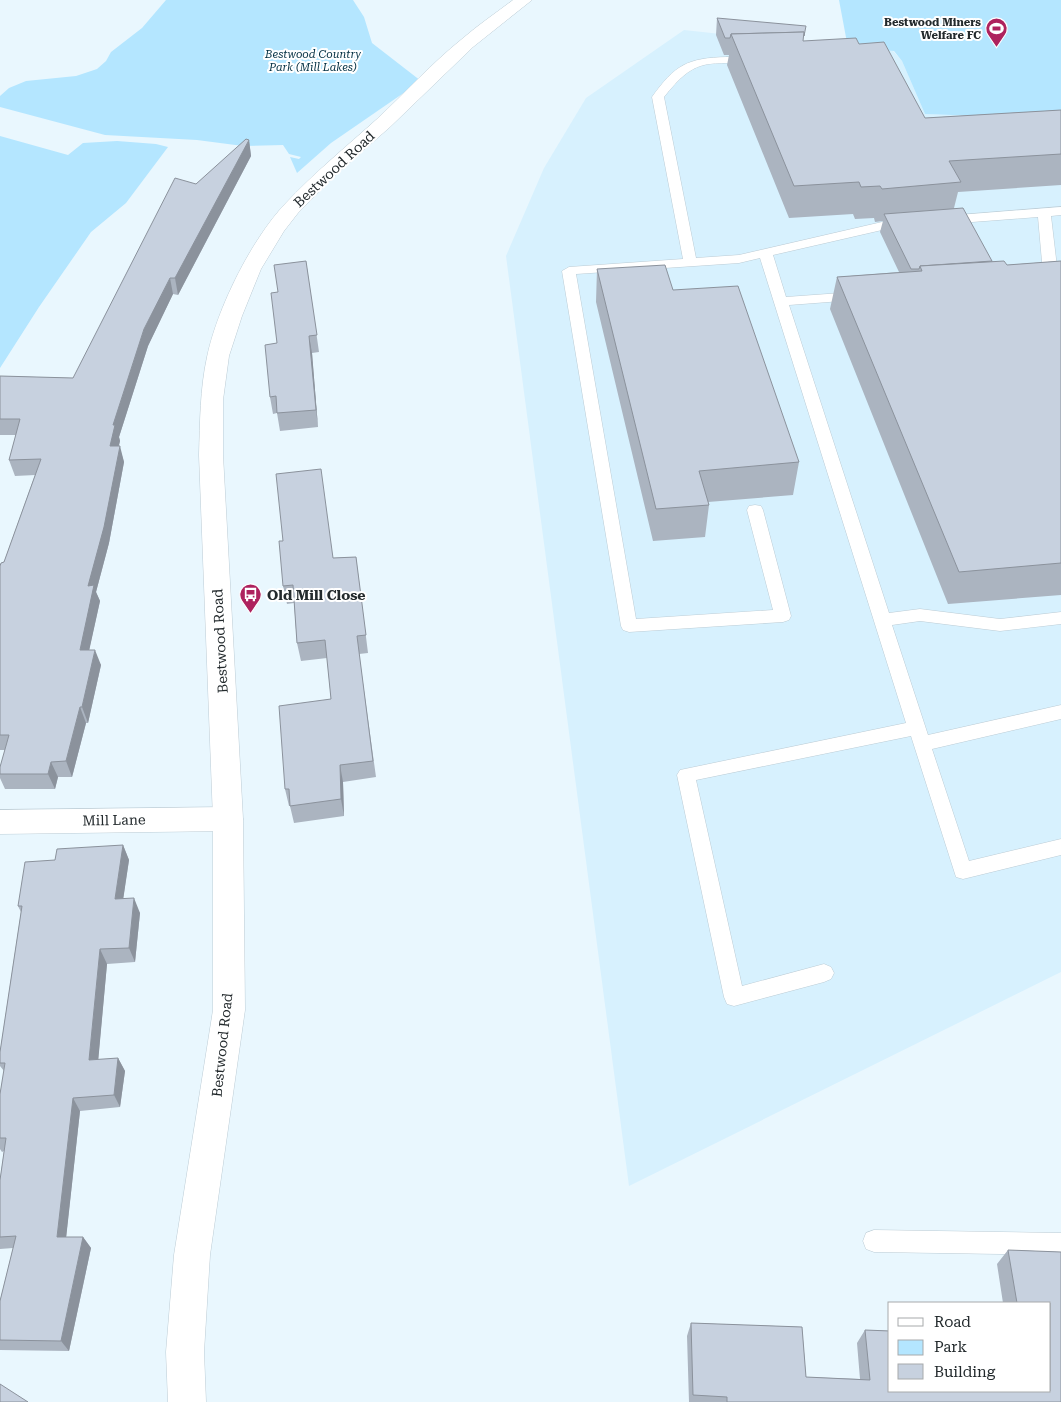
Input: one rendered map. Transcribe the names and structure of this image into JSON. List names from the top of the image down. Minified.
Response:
{"streets":{"main road":["Bestwood Road","Mill Lane"]},"crossings":[["Bestwood Road","Mill Lane"]],"parks":["Bestwood Country Park (Mill Lakes)"],"places":{"sports":["Bestwood Miners Welfare FC"],"bus stop":["Old Mill Close"]},"legend":["Road","Park","Building"]}
